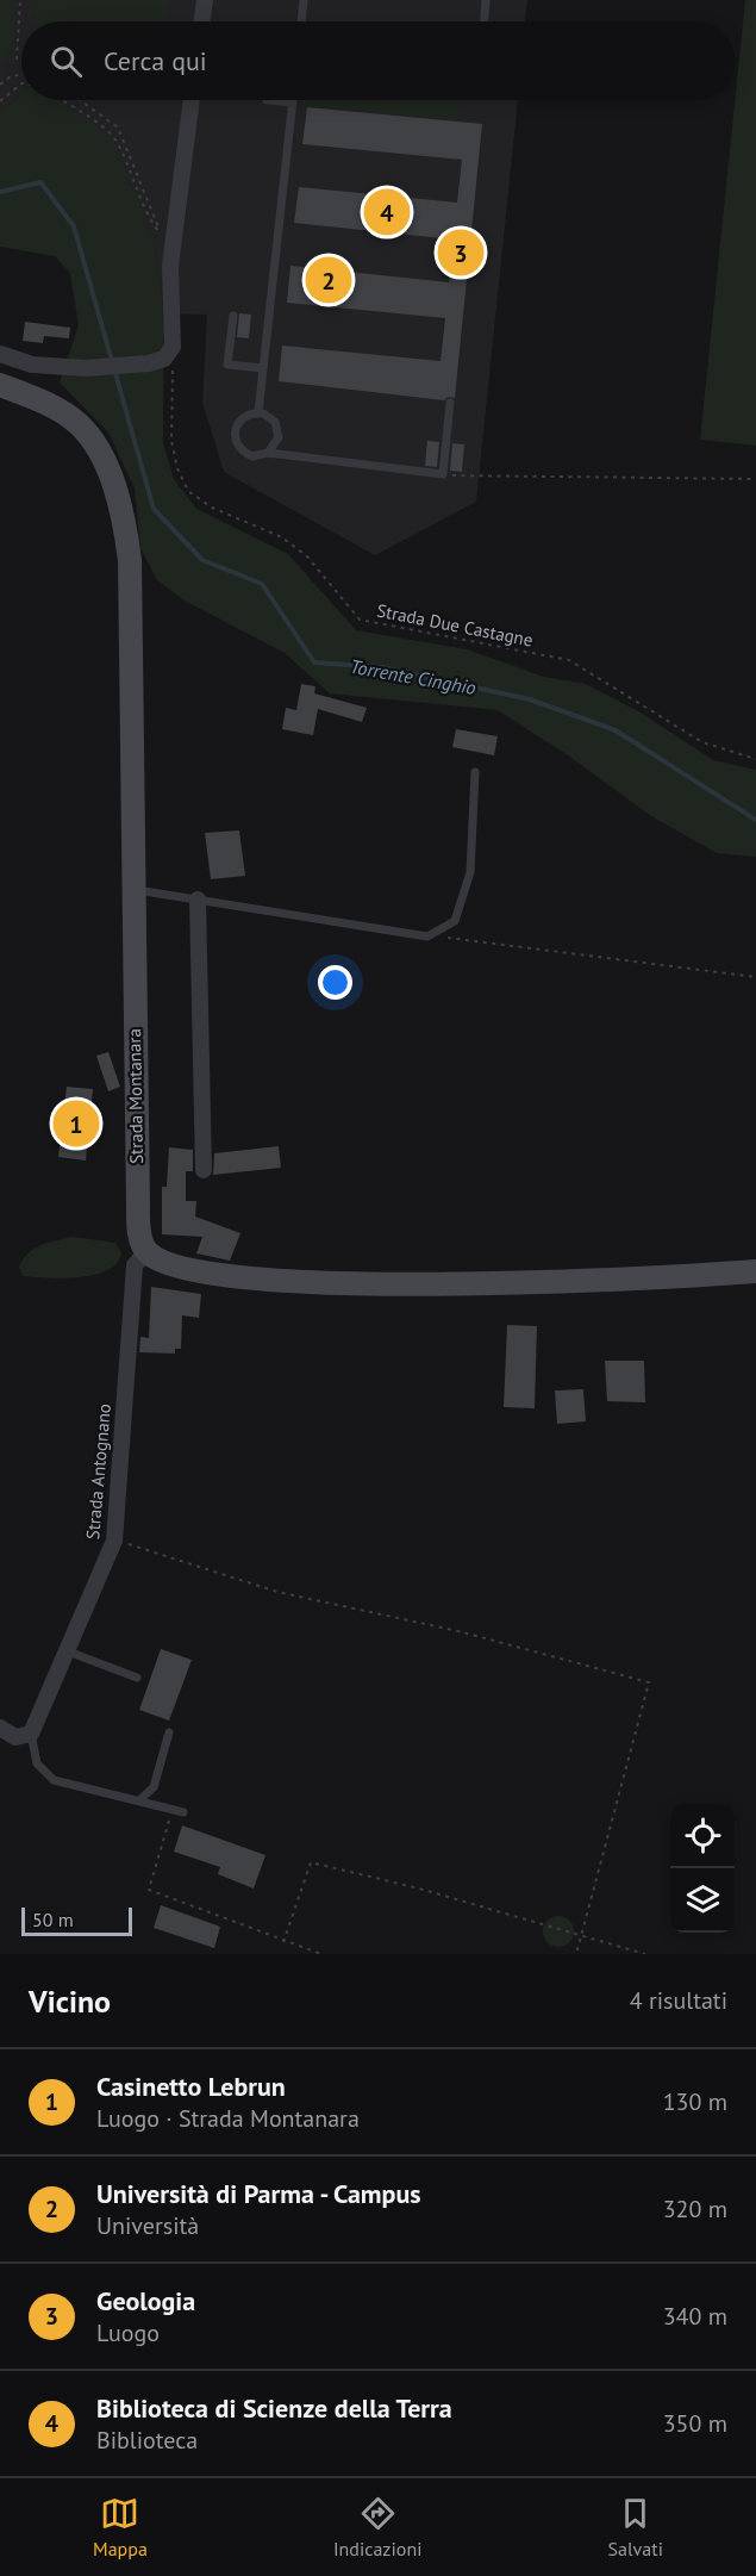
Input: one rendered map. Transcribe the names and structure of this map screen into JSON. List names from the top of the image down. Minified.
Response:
{"streets":{"main road":["Strada Montanara"],"street":["Strada Antognano"],"path":["Strada Due Castagne"]},"crossings":[["Strada Montanara","Strada Antognano"]],"water":["Torrente Cinghio"],"scale_bar":"50 m","page":{"search":"Cerca qui","pins":["4","3","2","1"],"scale":"50 m","heading":["Vicino","4 risultati"],"list":[{"mark":"1","name":"Casinetto Lebrun","note":"Luogo · Strada Montanara","value":"130 m"},{"mark":"2","name":"Università di Parma - Campus","note":"Università","value":"320 m"},{"mark":"3","name":"Geologia","note":"Luogo","value":"340 m"},{"mark":"4","name":"Biblioteca di Scienze della Terra","note":"Biblioteca","value":"350 m"}],"nav":["Mappa","Indicazioni","Salvati"]}}
